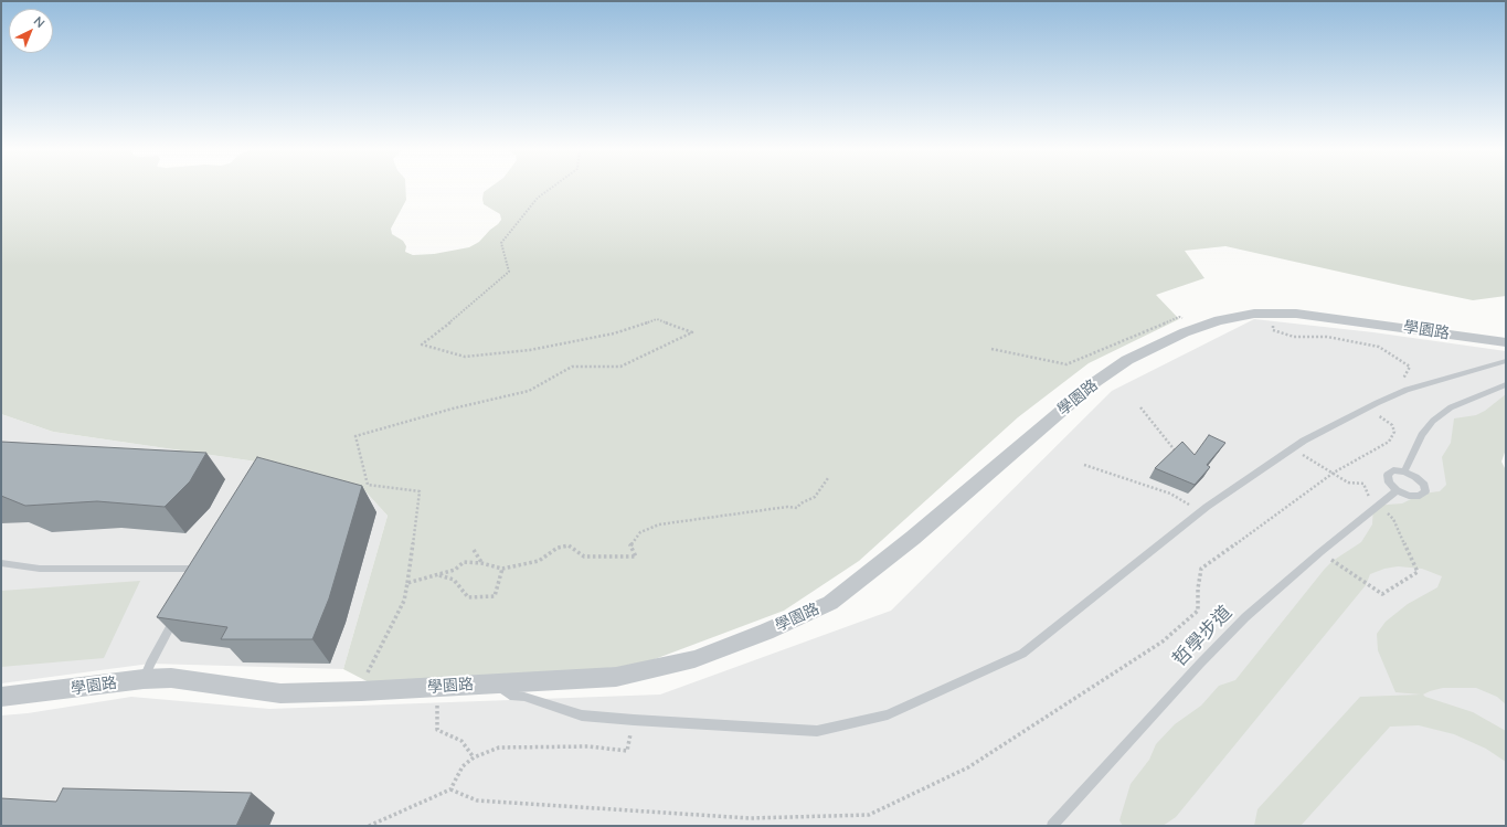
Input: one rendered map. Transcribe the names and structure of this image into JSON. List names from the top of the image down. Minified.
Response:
{"streets":{"street":["學園路"],"lane":["哲學步道"]},"north":"top right"}
